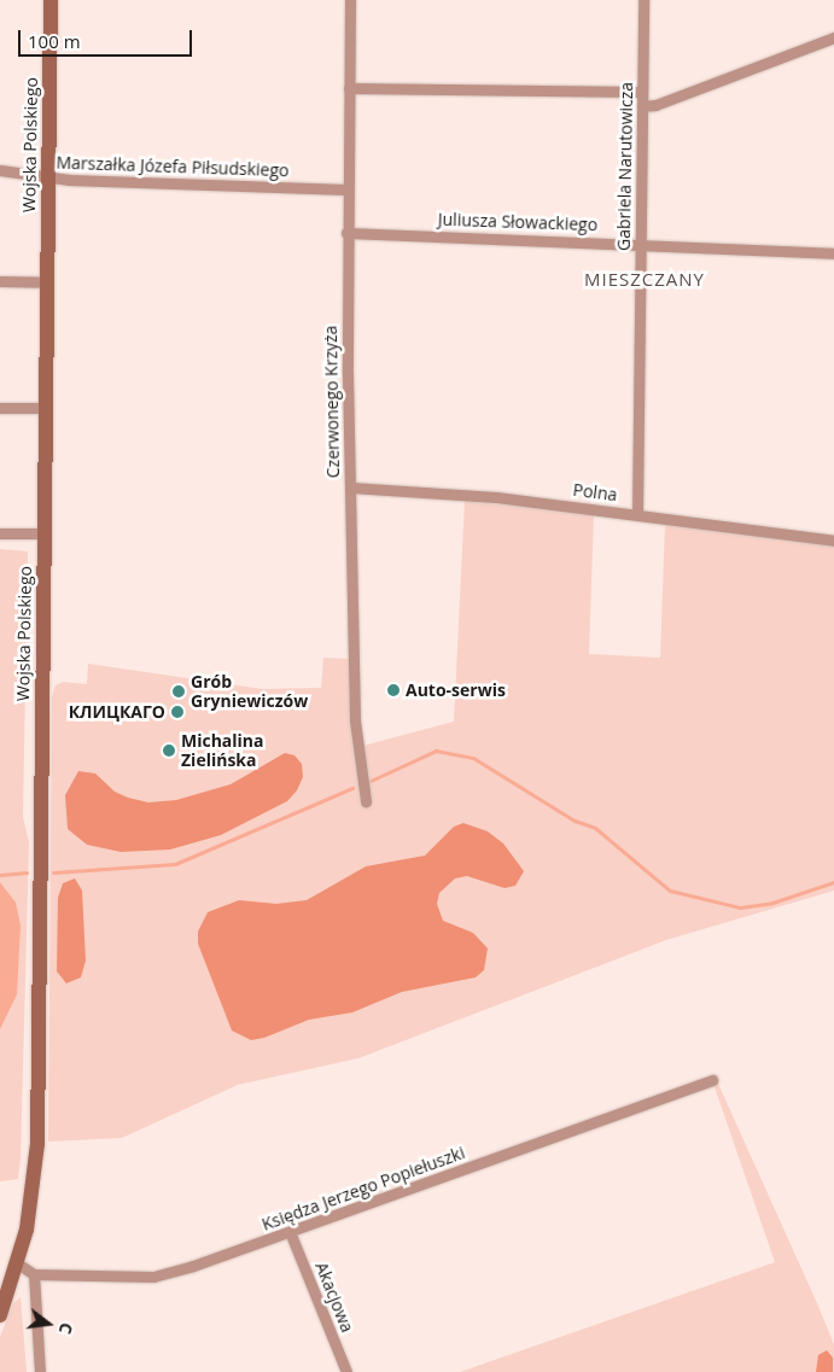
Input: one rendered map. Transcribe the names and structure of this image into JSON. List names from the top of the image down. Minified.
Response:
{"streets":{"street":["Wojska Polskiego","Marszałka Józefa Piłsudskiego","Gabriela Narutowicza","Juliusza Słowackiego","Czerwonego Krzyża","Polna","Księdza Jerzego Popiełuszki","Akacjowa"]},"crossings":[["Wojska Polskiego","Marszałka Józefa Piłsudskiego"],["Marszałka Józefa Piłsudskiego","Czerwonego Krzyża"],["Gabriela Narutowicza","Juliusza Słowackiego"],["Gabriela Narutowicza","Polna"],["Juliusza Słowackiego","Czerwonego Krzyża"],["Czerwonego Krzyża","Polna"],["Księdza Jerzego Popiełuszki","Akacjowa"]],"districts":["MIESZCZANY"],"places":["Auto-serwis","Grób Gryniewiczów","КЛИЦКАГО","Michalina Zielińska"],"scale_bar":"100 m","north":"right"}
